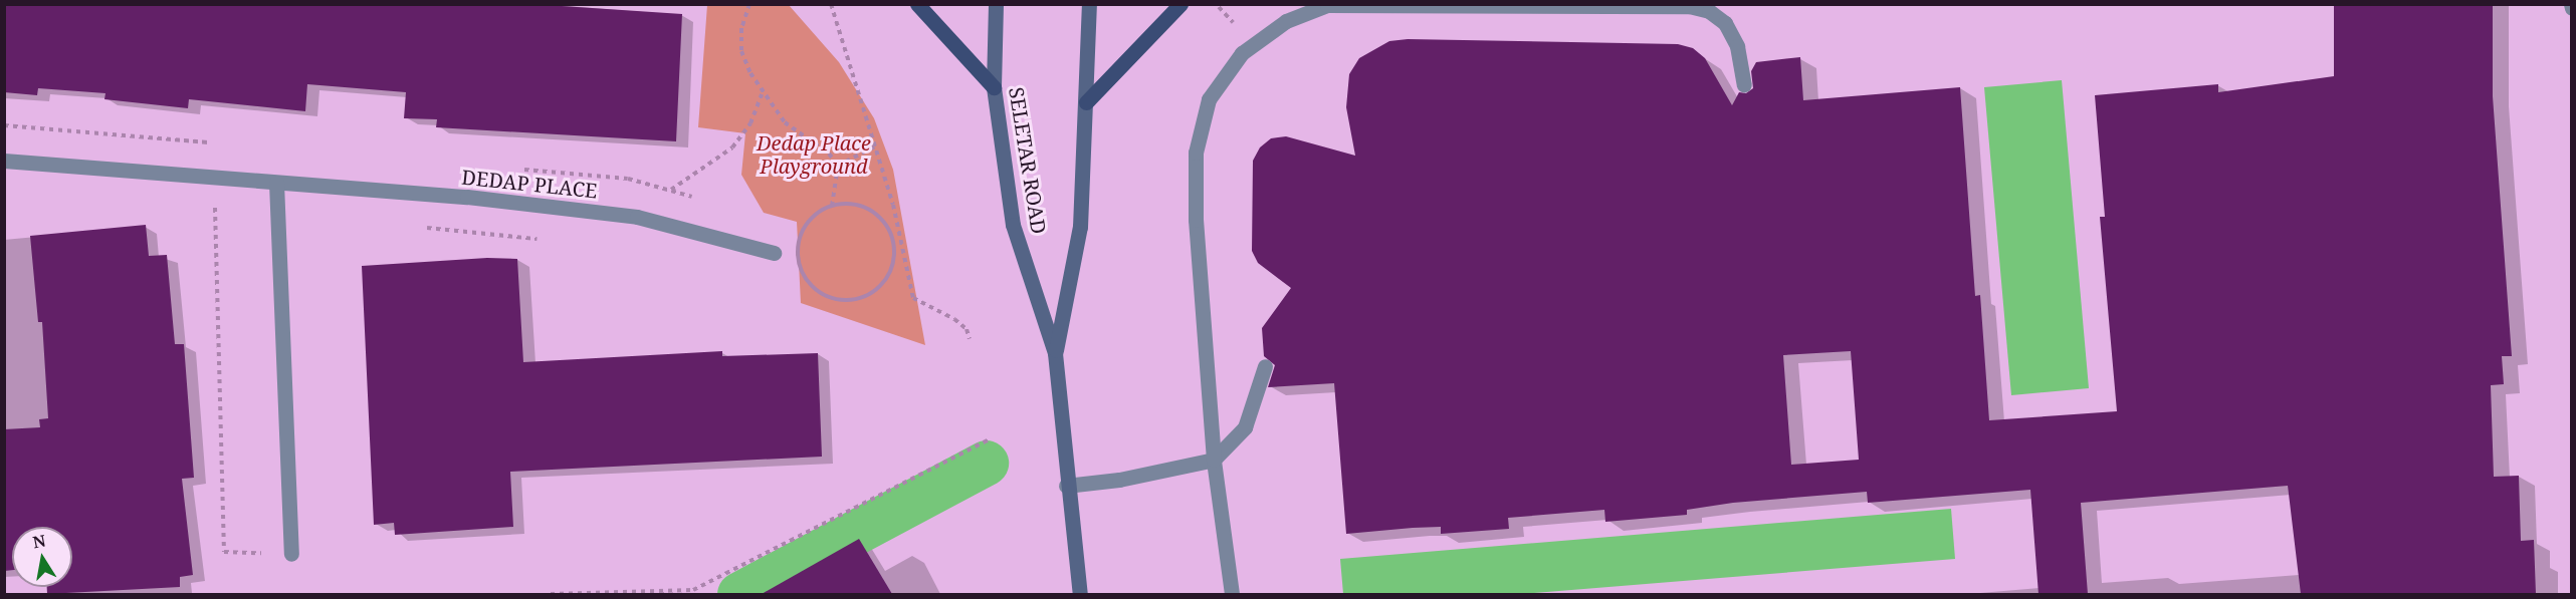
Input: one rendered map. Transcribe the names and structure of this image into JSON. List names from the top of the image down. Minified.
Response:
{"streets":{"street":["SELETAR ROAD","DEDAP PLACE"]},"parks":["Dedap Place Playground"],"north":"top"}
